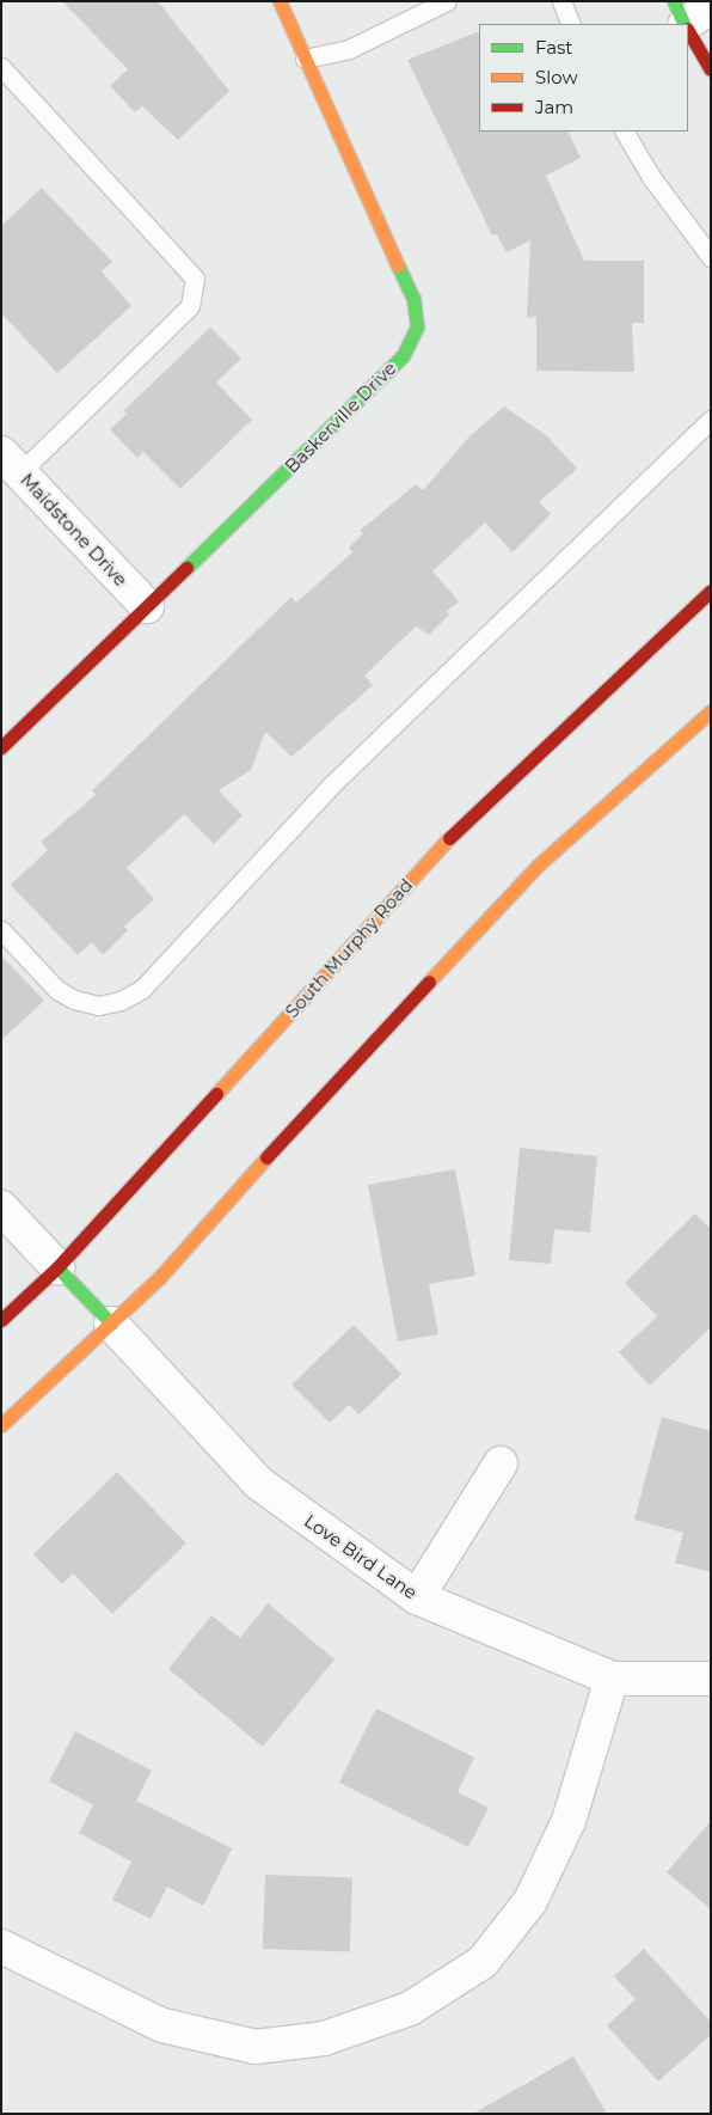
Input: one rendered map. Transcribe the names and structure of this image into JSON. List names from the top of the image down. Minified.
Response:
{"streets":{"main road":["Baskerville Drive","South Murphy Road"],"street":["Maidstone Drive","Love Bird Lane"]},"crossings":[["Baskerville Drive","Maidstone Drive"]],"legend":["Fast","Slow","Jam"]}
